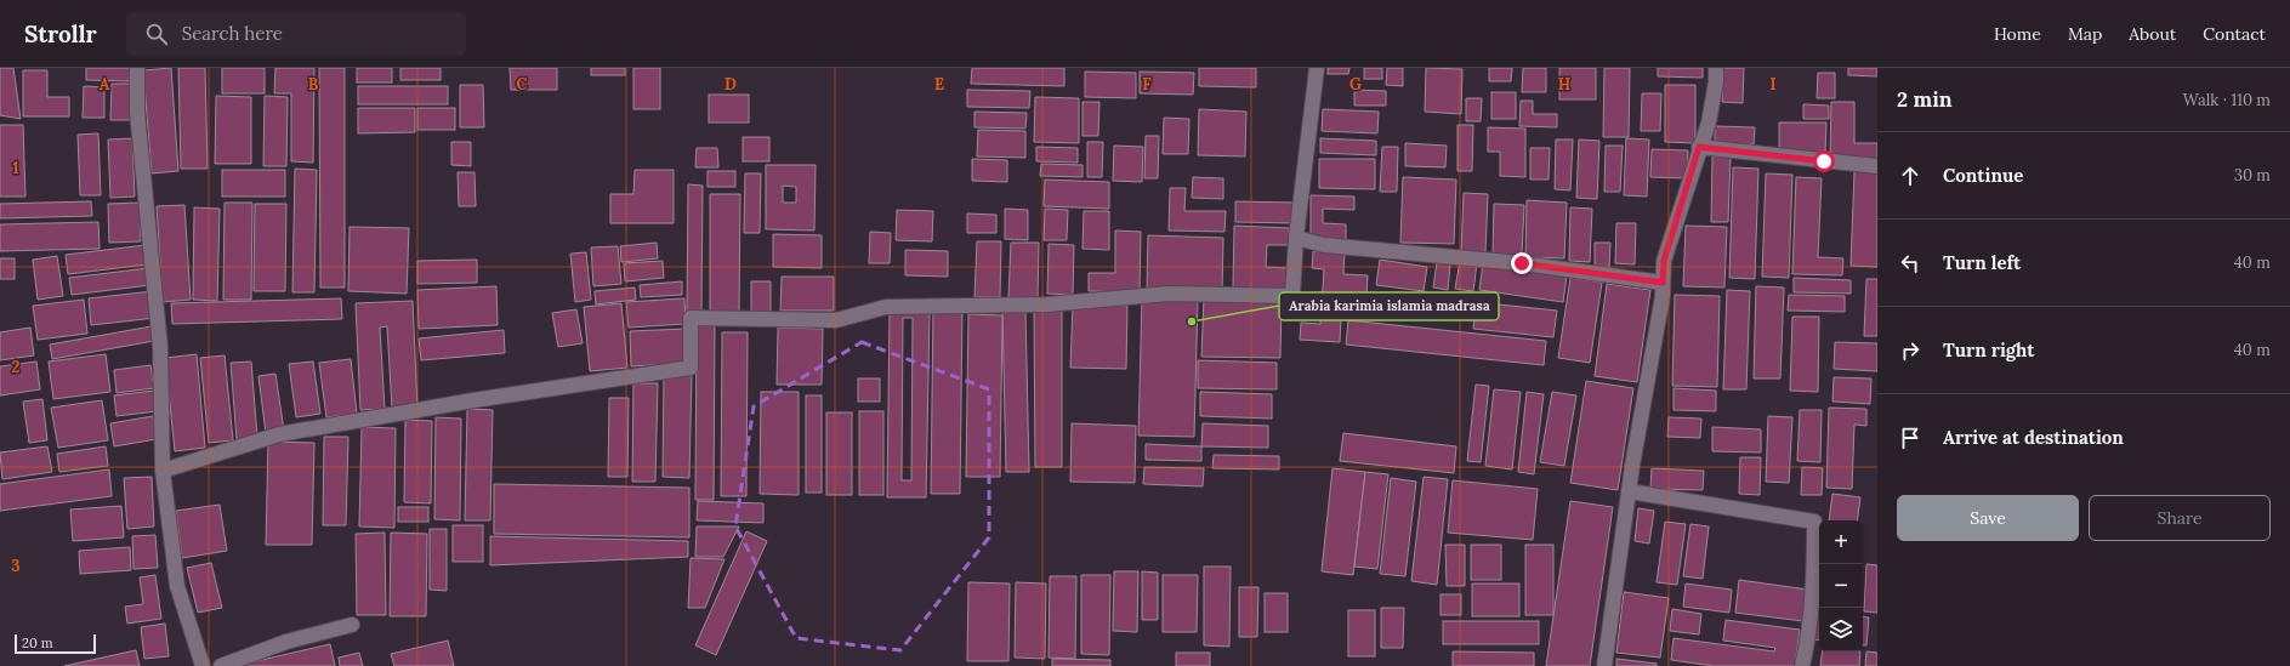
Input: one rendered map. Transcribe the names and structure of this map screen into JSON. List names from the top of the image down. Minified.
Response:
{"places":["Arabia karimia islamia madrasa"],"scale_bar":"20 m","page":{"header":"Strollr","search":"Search here","nav":["Home","Map","About","Contact"],"heading":["2 min","Walk · 110 m"],"list":[["Continue","30 m"],["Turn left","40 m"],["Turn right","40 m"],"Arrive at destination"],"buttons":["Save","Share"],"map_buttons":["+","−"],"scale":"20 m"},"grid":{"columns":["A","B","C","D","E","F","G","H","I"],"rows":["1","2","3"]}}
